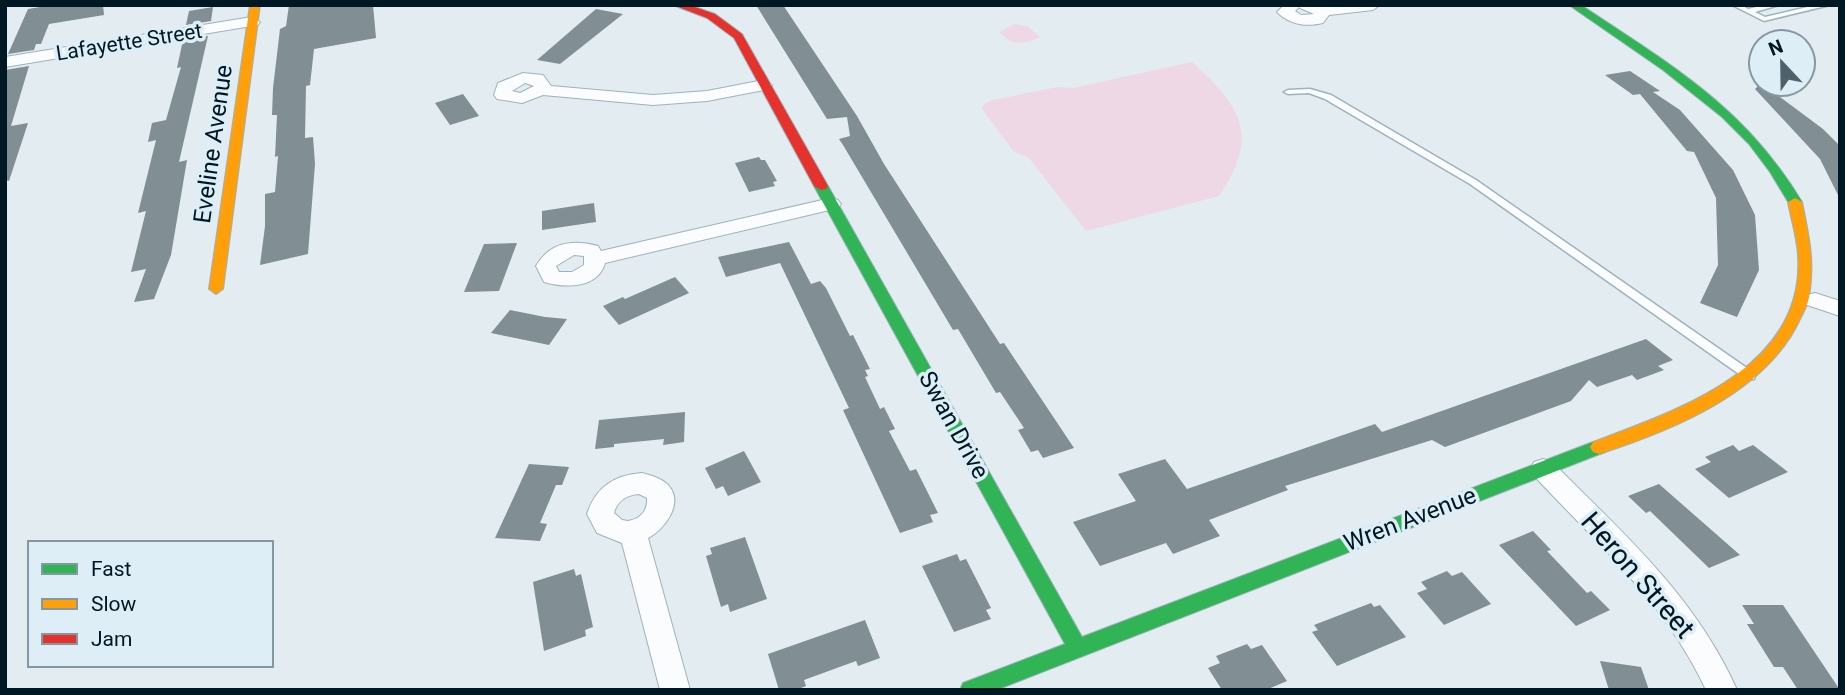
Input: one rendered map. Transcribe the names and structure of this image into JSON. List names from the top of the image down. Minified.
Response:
{"streets":{"street":["Lafayette Street","Eveline Avenue","Swan Drive","Wren Avenue","Heron Street"]},"crossings":[["Lafayette Street","Eveline Avenue"],["Swan Drive","Wren Avenue"],["Wren Avenue","Heron Street"]],"legend":["Fast","Slow","Jam"],"north":"top"}
